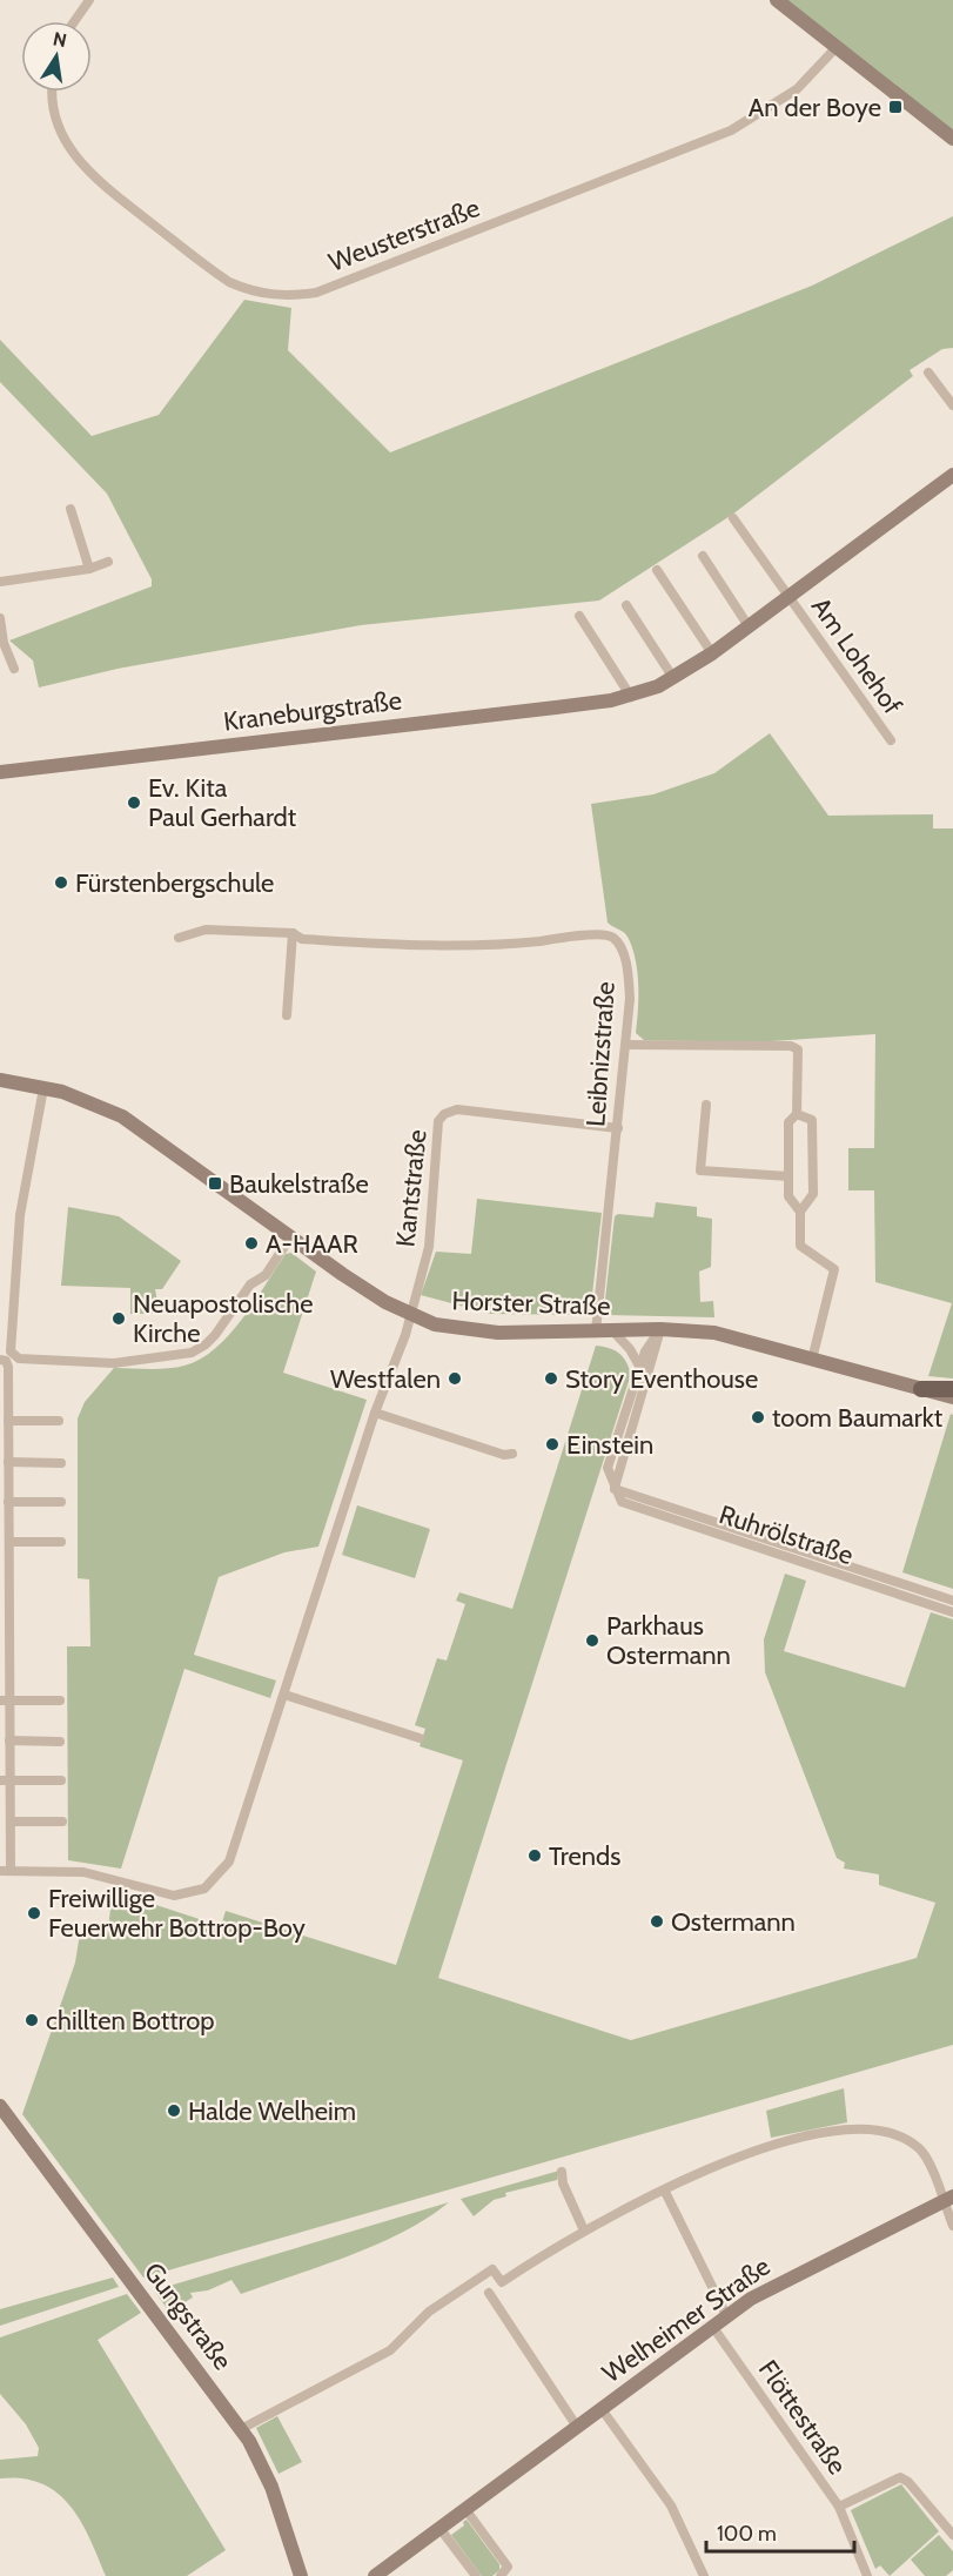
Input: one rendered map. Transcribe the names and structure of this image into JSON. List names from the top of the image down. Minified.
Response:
{"streets":{"street":["Weusterstraße","Am Lohehof","Kraneburgstraße","Leibnizstraße","Kantstraße","Horster Straße","Ruhrölstraße","Gungstraße","Welheimer Straße","Flöttestraße"]},"crossings":[["Am Lohehof","Kraneburgstraße"],["Leibnizstraße","Kantstraße"],["Leibnizstraße","Horster Straße"],["Kantstraße","Horster Straße"],["Welheimer Straße","Flöttestraße"]],"places":{"transit":["An der Boye","Baukelstraße"],"other":["Ev. Kita Paul Gerhardt","Fürstenbergschule","A-HAAR","Neuapostolische Kirche","Westfalen","Story Eventhouse","toom Baumarkt","Einstein","Parkhaus Ostermann","Trends","Freiwillige Feuerwehr Bottrop-Boy","Ostermann","chillten Bottrop","Halde Welheim"]},"scale_bar":"100 m","north":"top"}
